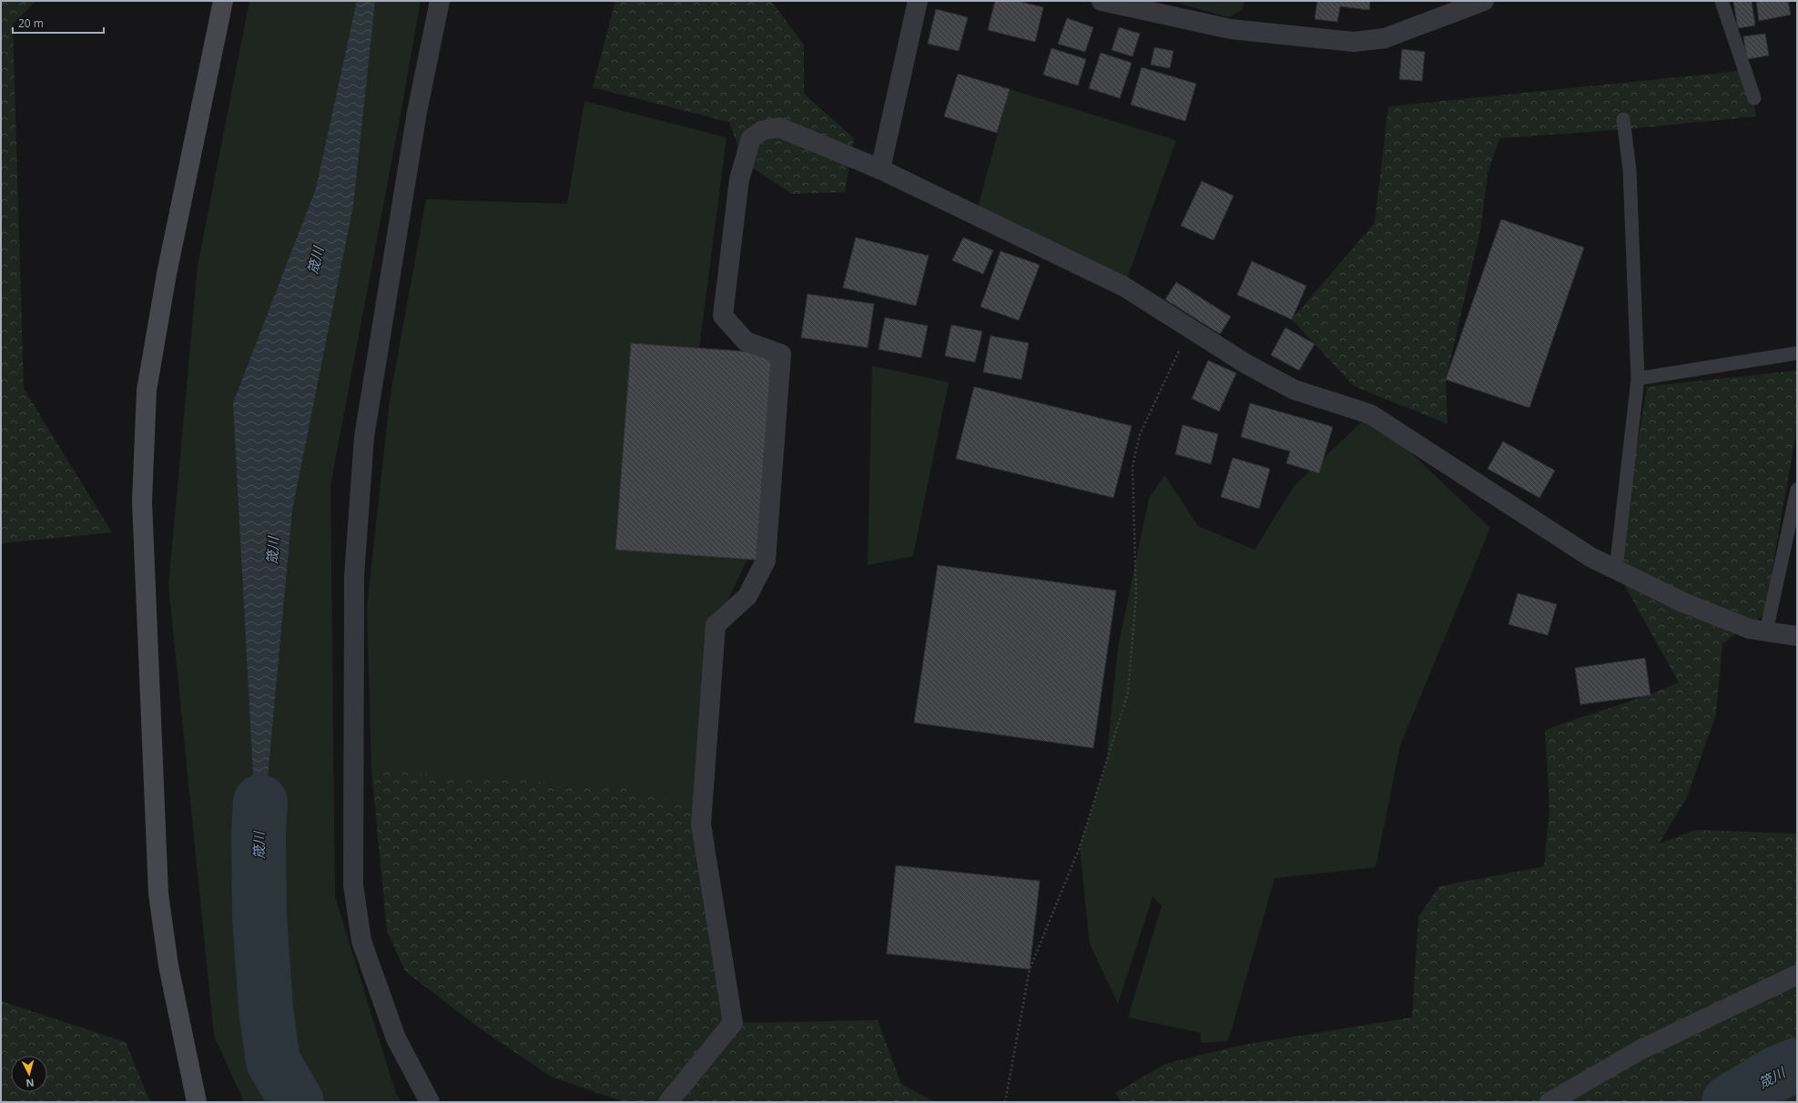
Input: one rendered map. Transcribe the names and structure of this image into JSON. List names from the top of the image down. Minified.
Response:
{"water":["筬川"],"scale_bar":"20 m","north":"bottom"}
